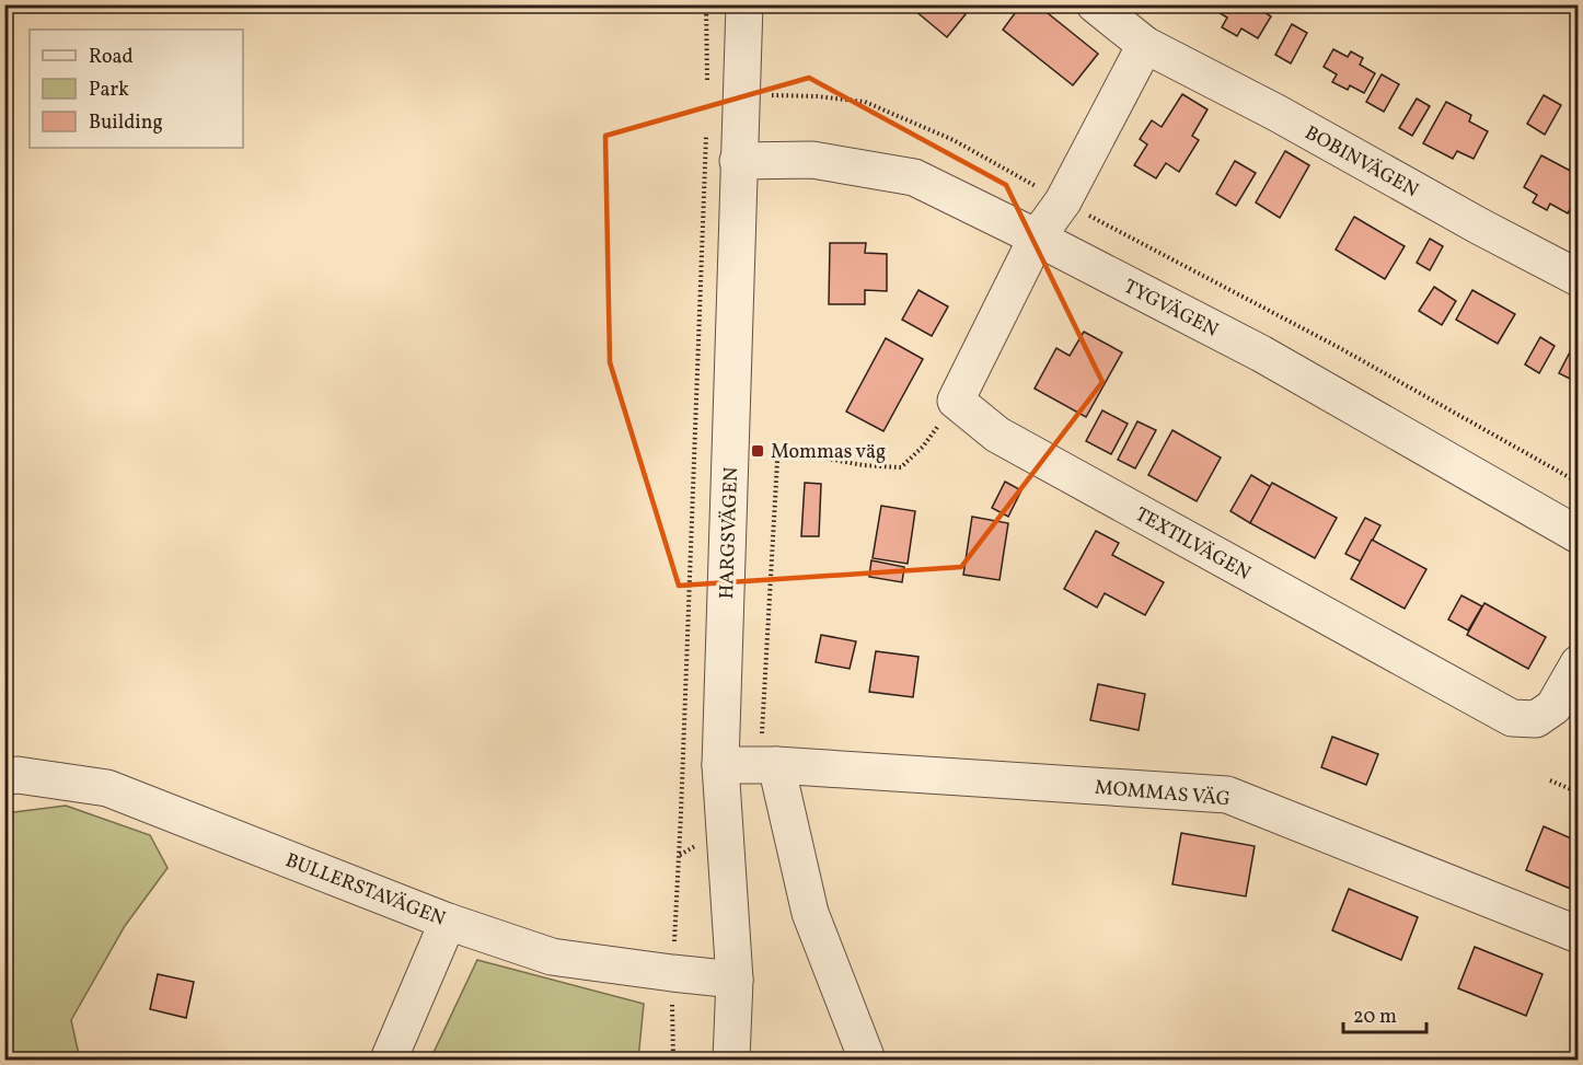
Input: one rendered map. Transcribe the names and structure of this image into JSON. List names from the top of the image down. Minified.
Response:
{"streets":{"street":["BOBINVÄGEN","TYGVÄGEN","HARGSVÄGEN","TEXTILVÄGEN","MOMMAS VÄG","BULLERSTAVÄGEN"]},"crossings":[["TYGVÄGEN","HARGSVÄGEN"],["HARGSVÄGEN","MOMMAS VÄG"],["HARGSVÄGEN","BULLERSTAVÄGEN"]],"places":{"transit":["Mommas väg"]},"legend":["Road","Park","Building"],"scale_bar":"20 m"}
